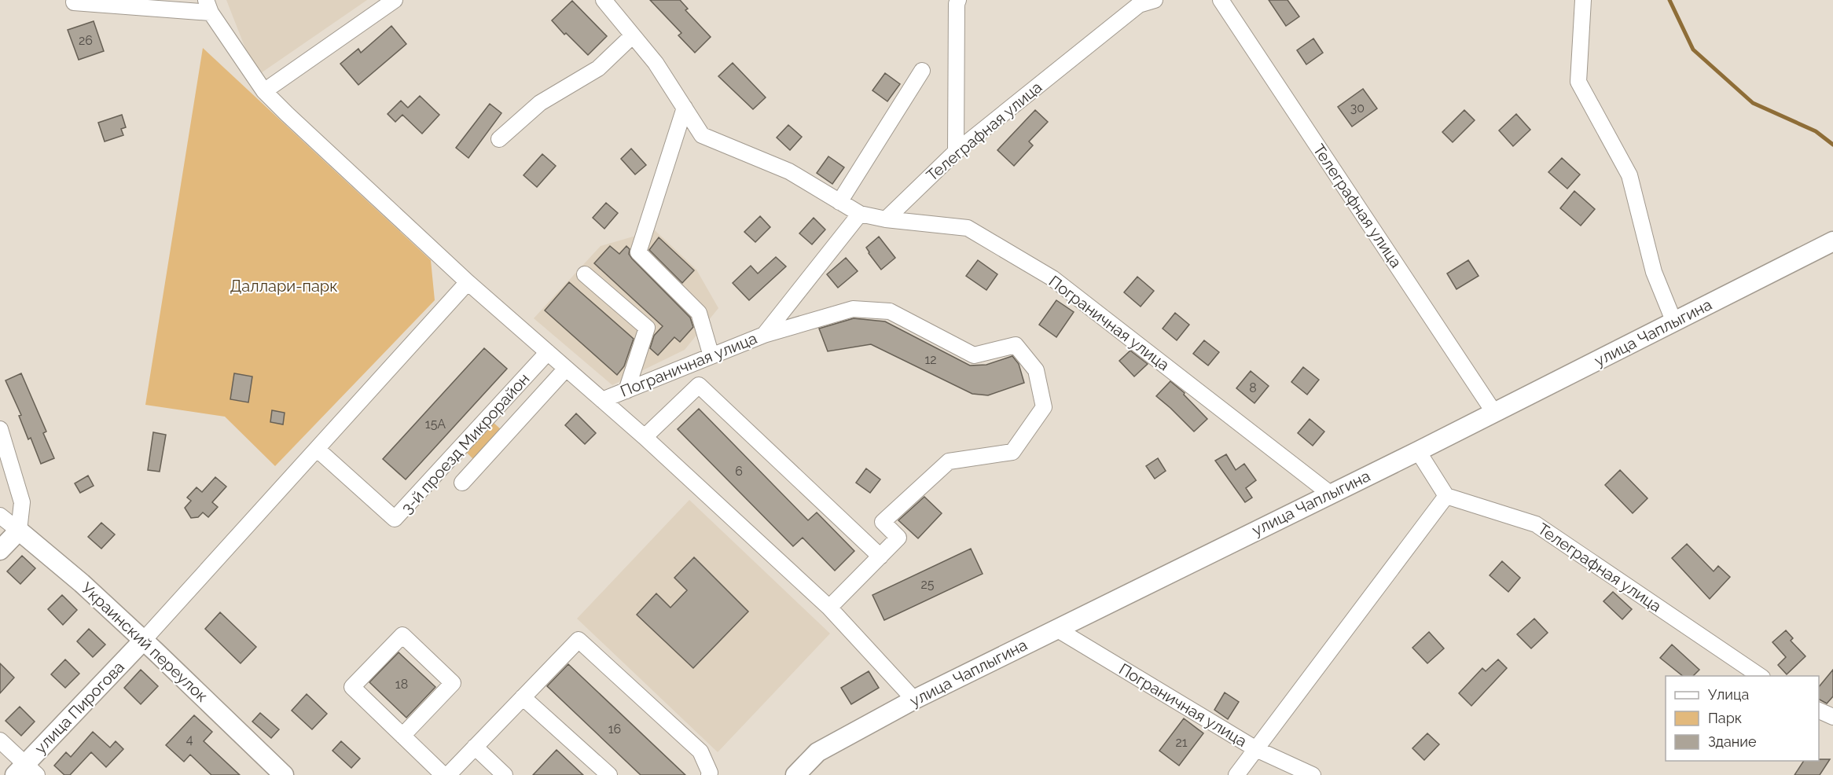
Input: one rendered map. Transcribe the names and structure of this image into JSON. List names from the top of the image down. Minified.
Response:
{"streets":{"main road":["улица Чаплыгина","Украинский переулок","улица Пирогова"],"street":["Телеграфная улица","Пограничная улица","3-й проезд Микрорайон"]},"crossings":[["Телеграфная улица","Пограничная улица"],["Телеграфная улица","улица Чаплыгина"],["Пограничная улица","улица Чаплыгина"],["Украинский переулок","улица Пирогова"]],"parks":["Даллари-парк"],"house_numbers":["26","30","12","8","15А","6","25","18","16","4","21"],"legend":["Улица","Парк","Здание"]}
